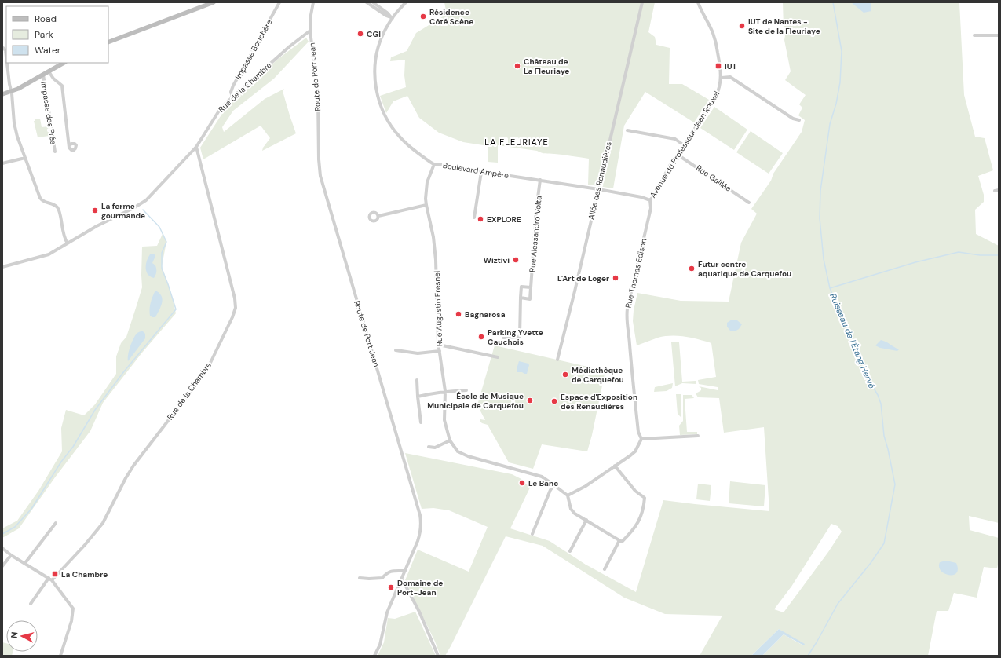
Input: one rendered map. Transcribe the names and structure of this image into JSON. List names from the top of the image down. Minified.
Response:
{"streets":{"street":["Impasse Bouchère","Route de Port Jean","Rue de la Chambre","Impasse des Prés","Avenue du Professeur Jean Rouxel","Boulevard Ampère","Rue Galilée","Allée des Renaudières","Rue Alessandro Volta","Rue Thomas Edison","Rue Augustin Fresnel"]},"crossings":[["Impasse Bouchère","Rue de la Chambre"],["Route de Port Jean","Rue de la Chambre"],["Avenue du Professeur Jean Rouxel","Boulevard Ampère"],["Avenue du Professeur Jean Rouxel","Rue Galilée"],["Avenue du Professeur Jean Rouxel","Allée des Renaudières"],["Avenue du Professeur Jean Rouxel","Rue Thomas Edison"],["Boulevard Ampère","Allée des Renaudières"],["Boulevard Ampère","Rue Alessandro Volta"],["Boulevard Ampère","Rue Augustin Fresnel"]],"districts":["LA FLEURIAYE"],"water":["Ruisseau de l'Étang Hervé"],"places":{"other":["Résidence Côté Scène","IUT de Nantes - Site de la Fleuriaye","CGI","Château de La Fleuriaye","La ferme gourmande","EXPLORE","Wiztivi","Futur centre aquatique de Carquefou","L'Art de Loger","Bagnarosa","Parking Yvette Cauchois","Médiathèque de Carquefou","École de Musique Municipale de Carquefou","Espace d'Exposition des Renaudières","Le Banc","Domaine de Port-Jean"],"transit":["IUT","La Chambre"]},"legend":["Road","Park","Water"],"north":"left"}
